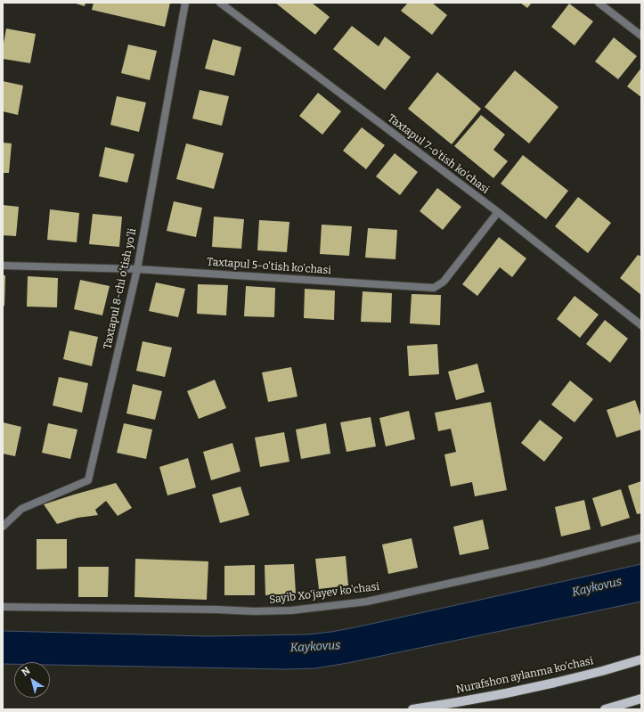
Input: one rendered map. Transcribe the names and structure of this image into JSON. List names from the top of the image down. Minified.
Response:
{"streets":{"main road":["Nurafshon aylanma ko'chasi"],"street":["Taxtapul 7-o'tish ko'chasi","Taxtapul 5-o'tish ko'chasi","Taxtapul 8-chi o'tish yo'li","Sayib Xo'jayev ko'chasi"]},"crossings":[["Taxtapul 7-o'tish ko'chasi","Taxtapul 5-o'tish ko'chasi"],["Taxtapul 5-o'tish ko'chasi","Taxtapul 8-chi o'tish yo'li"]],"water":["Kaykovus"],"north":"top left"}
